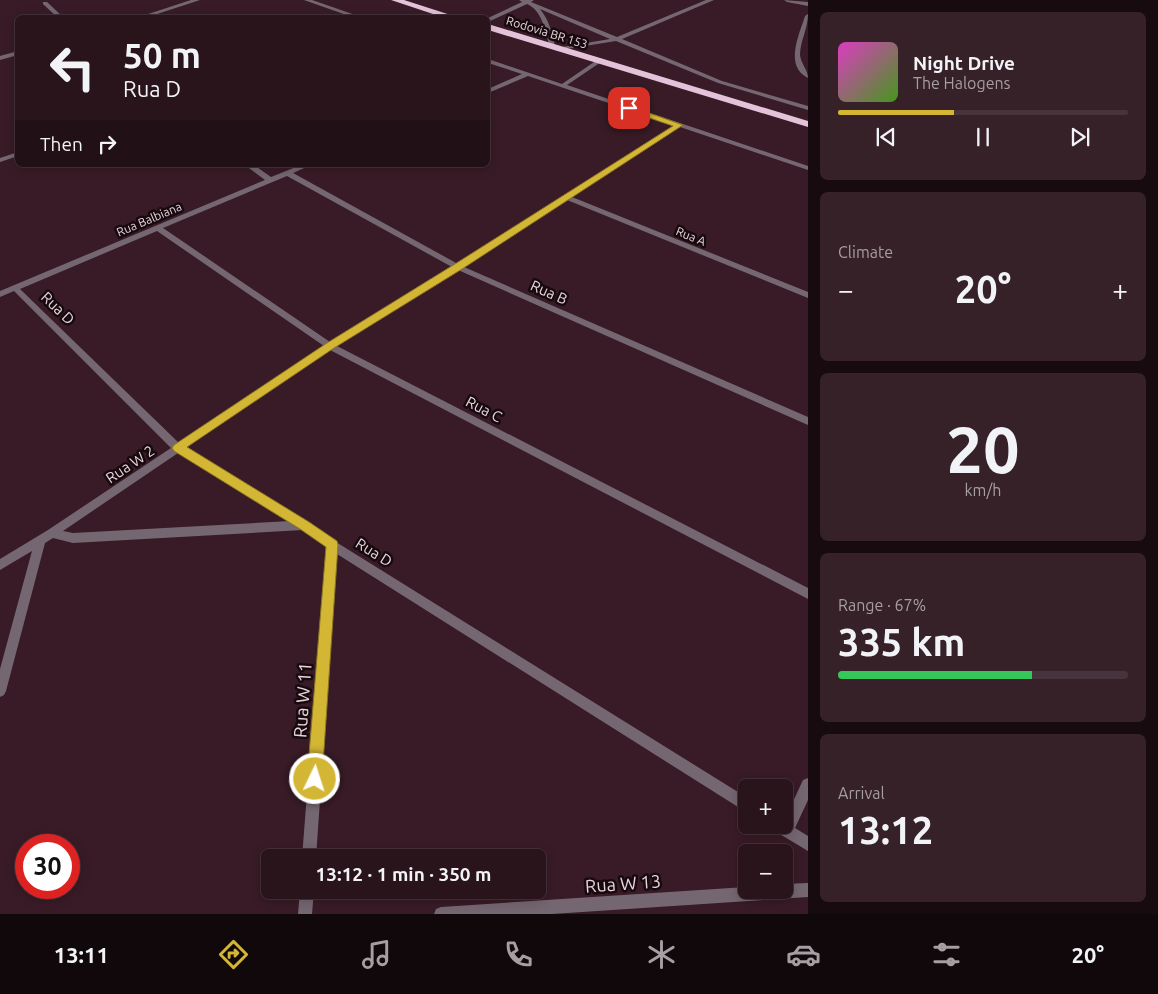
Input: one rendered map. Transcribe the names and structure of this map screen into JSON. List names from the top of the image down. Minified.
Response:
{"streets":{"highway":["Rodovia BR 153"],"street":["Rua Balbiana","Rua A","Rua B","Rua D","Rua C","Rua W 2","Rua W 11","Rua W 13"]},"crossings":[["Rua Balbiana","Rua B"],["Rua Balbiana","Rua D"],["Rua Balbiana","Rua C"],["Rua A","Rua W 2"],["Rua B","Rua W 2"],["Rua D","Rua W 2"],["Rua D","Rua W 11"],["Rua C","Rua W 2"]],"page":{"turn":["50 m","Rua D"],"song":["Night Drive","The Halogens"],"then":"Then","tile":["Climate",["20","km/h"],["Range · 67%","335 km"],["Arrival","13:12"]],"heat":["−","20°","+"],"map_buttons":["+","−"],"limit":"30","trip":"13:12 · 1 min · 350 m","tabs":["13:11","20°"]}}
